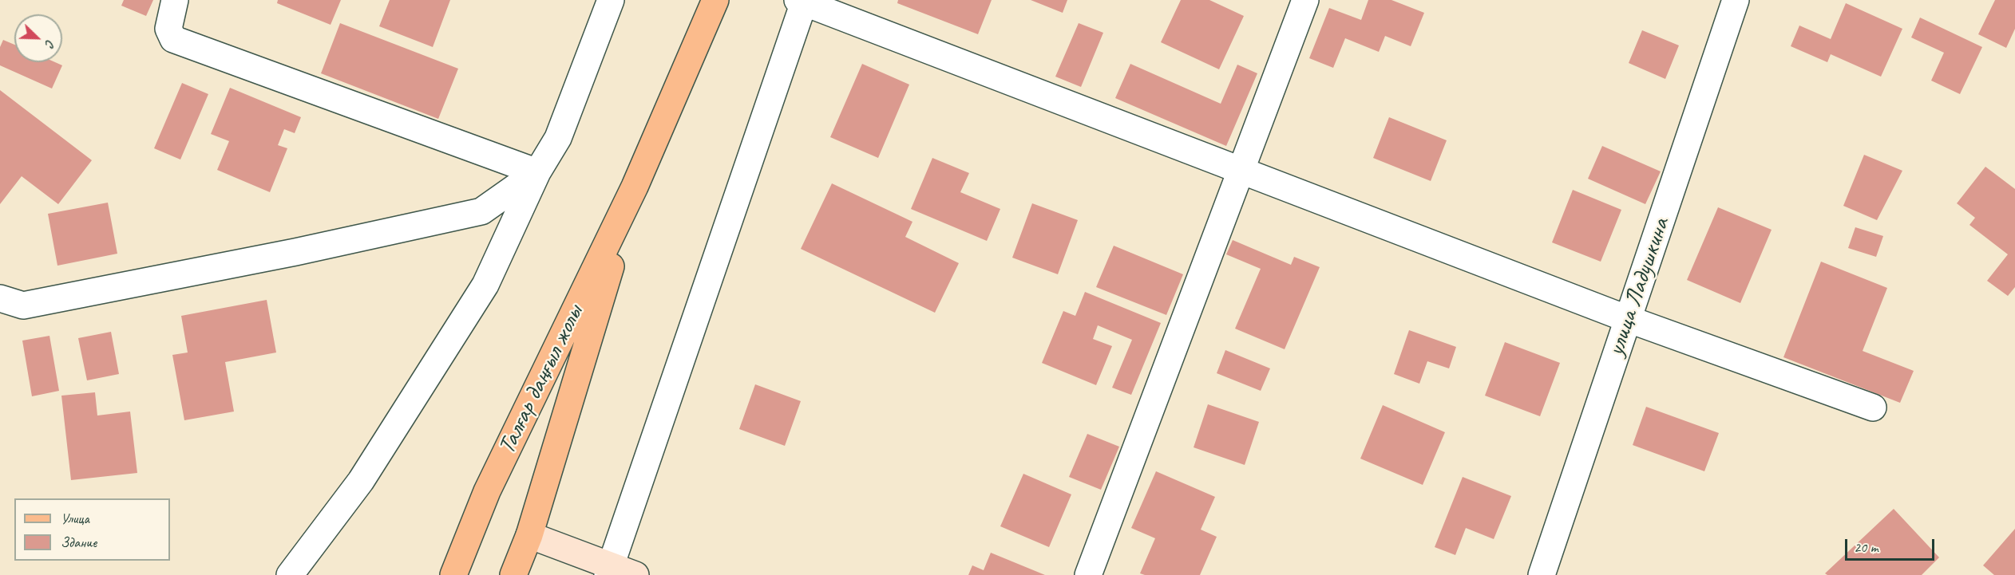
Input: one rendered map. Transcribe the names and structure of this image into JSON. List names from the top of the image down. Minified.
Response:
{"streets":{"main road":["Талғар даңғыл жолы"],"street":["улица Ладушкина"]},"legend":["Улица","Здание"],"scale_bar":"20 m","north":"bottom right"}
